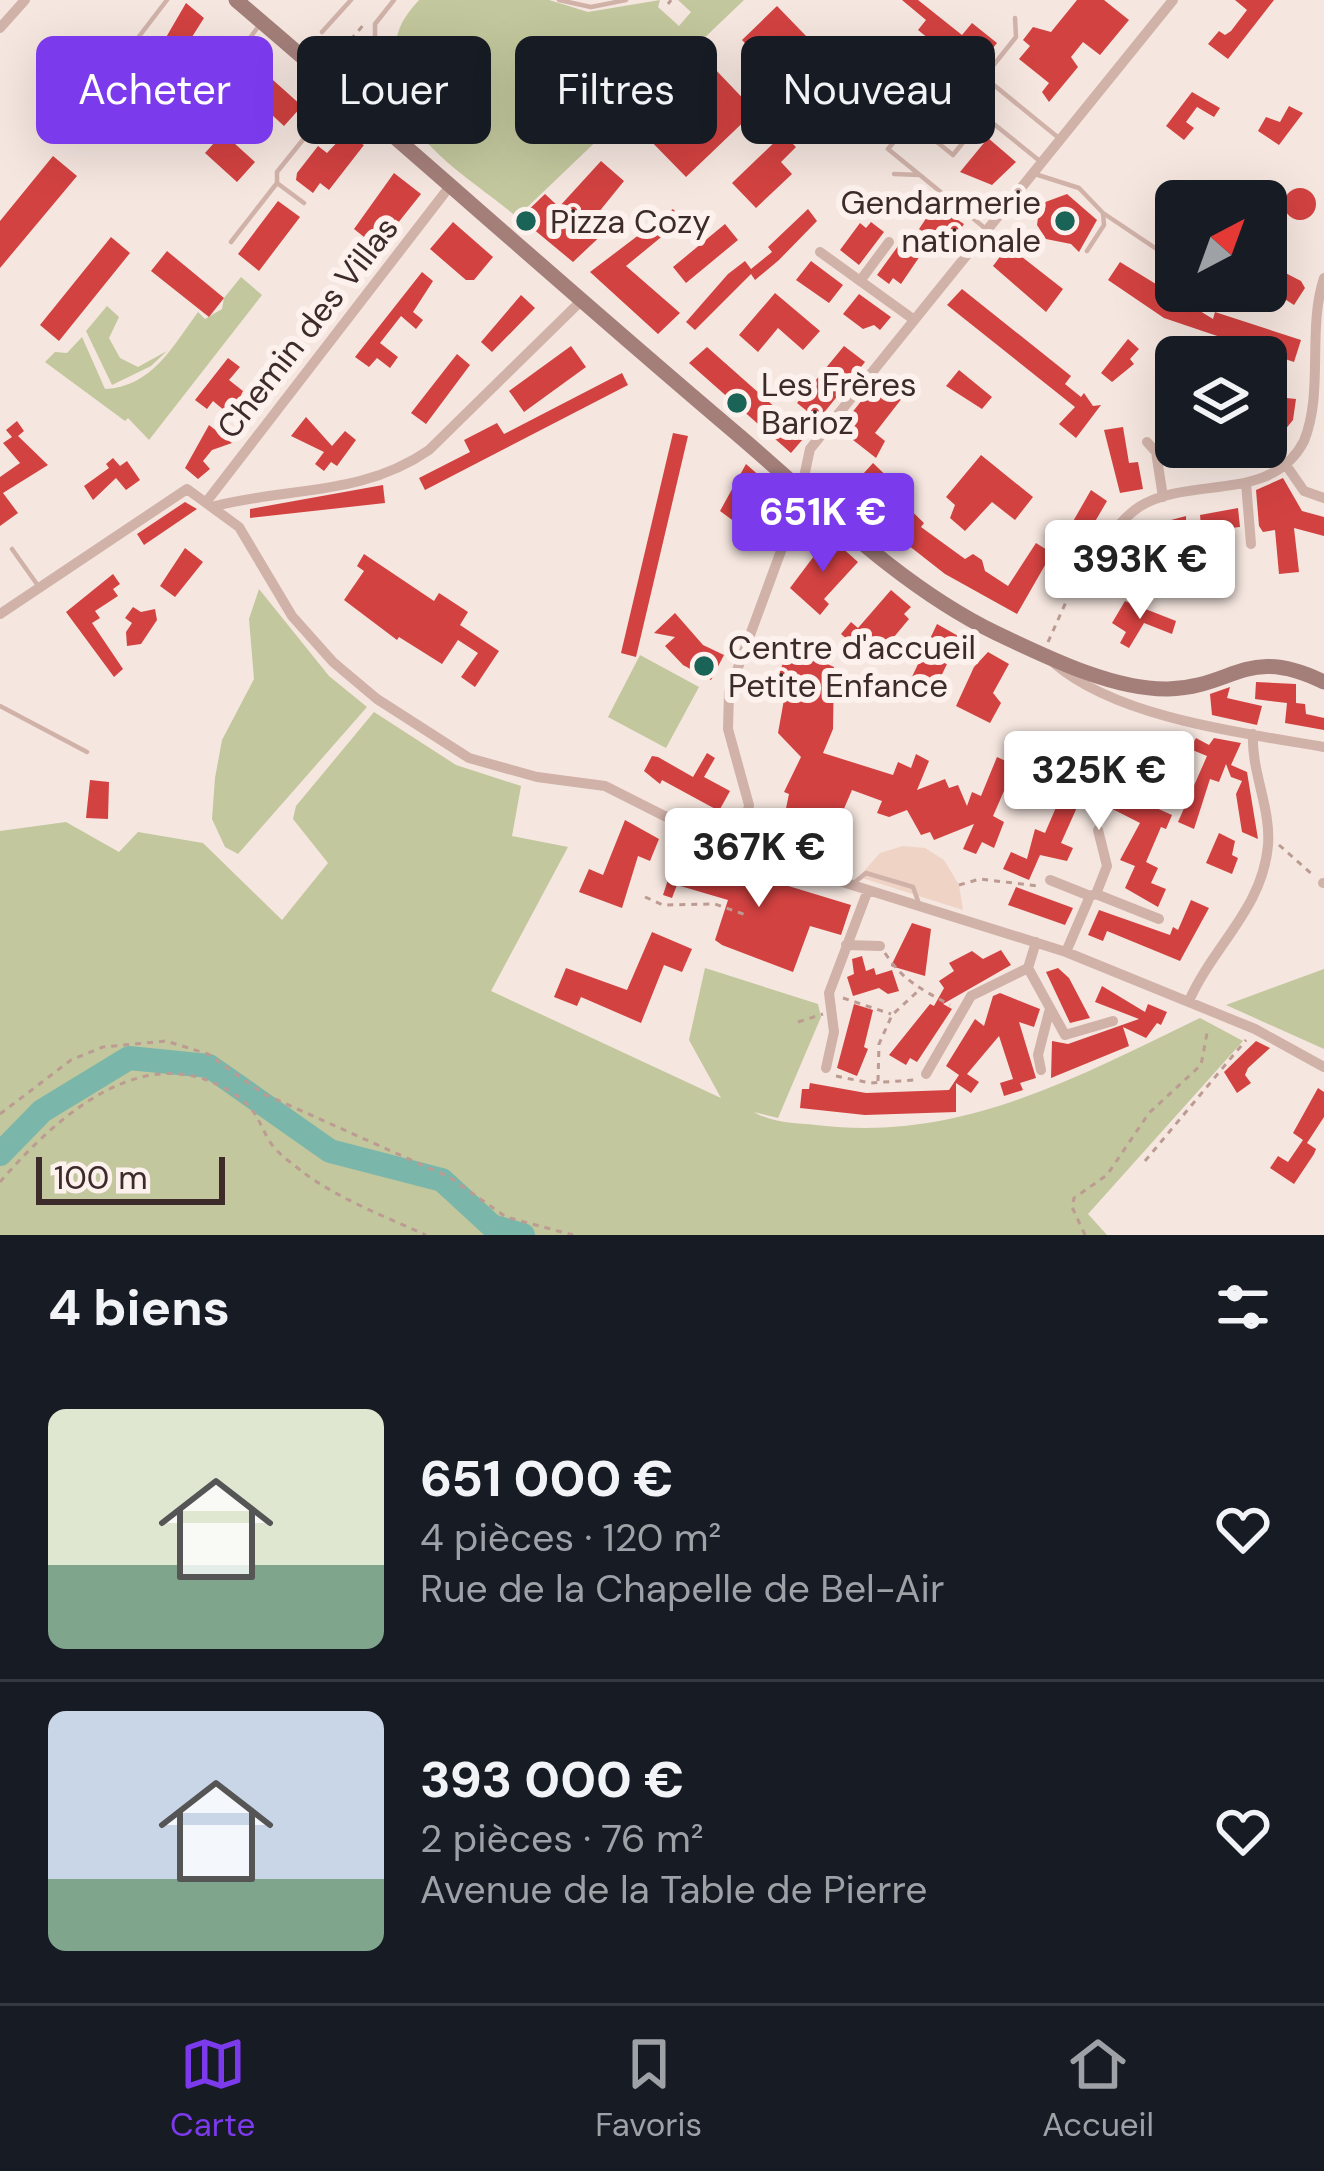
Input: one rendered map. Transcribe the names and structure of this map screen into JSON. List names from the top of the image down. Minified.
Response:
{"streets":{"street":["Chemin des Villas"]},"places":["Pizza Cozy","Gendarmerie nationale","Les Frères Barioz","Centre d'accueil Petite Enfance"],"scale_bar":"100 m","north":"top right","page":{"chip":["Acheter","Louer","Filtres","Nouveau"],"price":["651K €","393K €","325K €","367K €"],"scale":"100 m","heading":"4 biens","list":[{"name":"651 000 €","note":"4 pièces · 120 m² · Rue de la Chapelle de Bel-Air"},{"name":"393 000 €","note":"2 pièces · 76 m² · Avenue de la Table de Pierre"}],"tabs":["Carte","Favoris","Accueil"]}}
